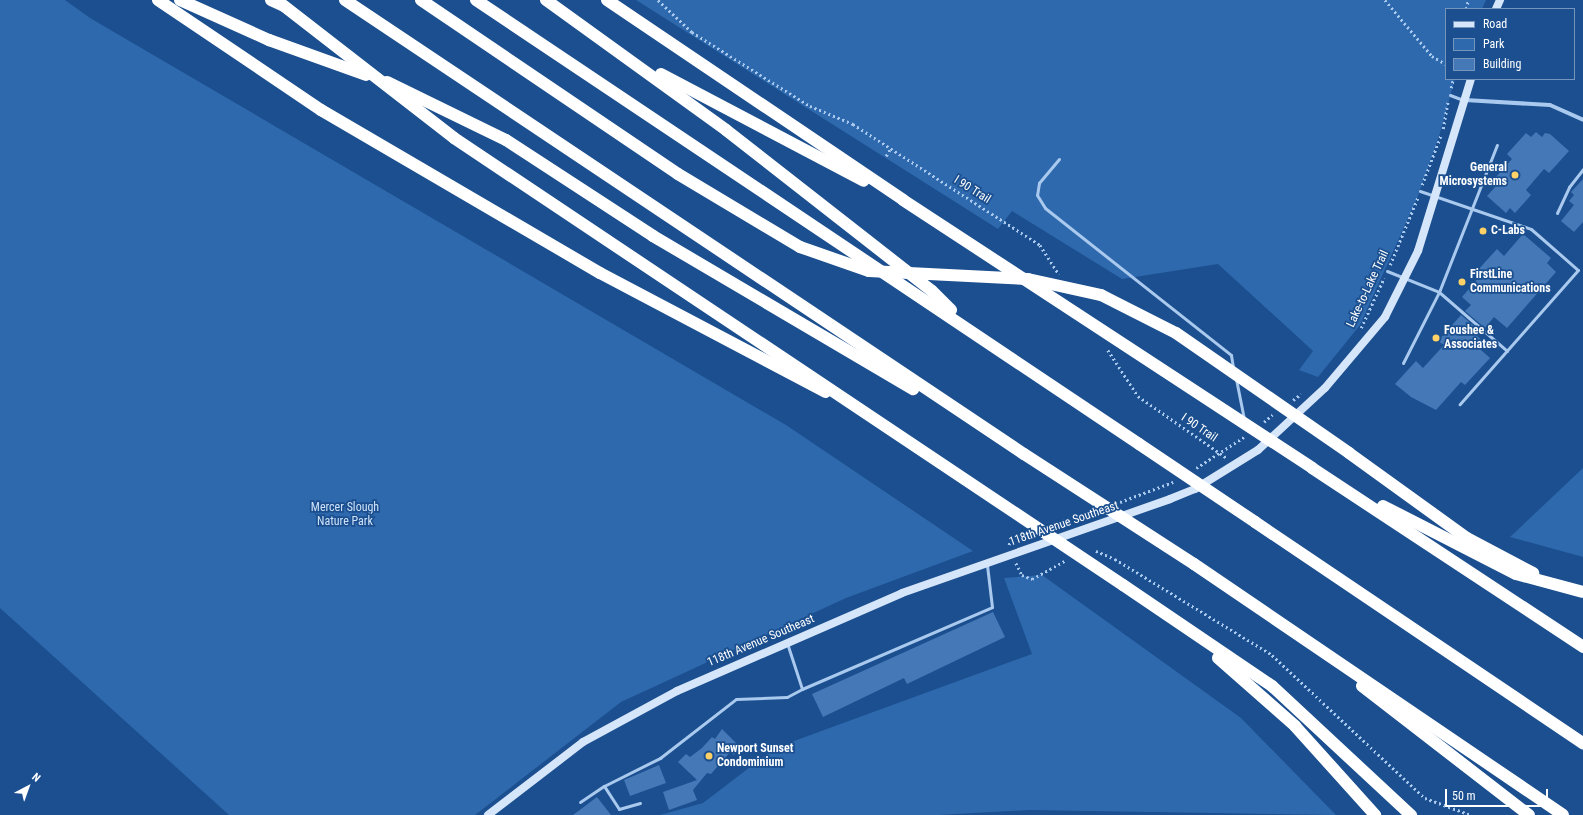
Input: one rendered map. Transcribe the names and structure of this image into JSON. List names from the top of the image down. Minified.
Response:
{"streets":{"street":["118th Avenue Southeast"],"path":["I 90 Trail","Lake-to-Lake Trail"]},"parks":["Mercer Slough Nature Park"],"places":["General Microsystems","C-Labs","FirstLine Communications","Foushee & Associates","Newport Sunset Condominium"],"legend":["Road","Park","Building"],"scale_bar":"50 m","north":"top right"}
